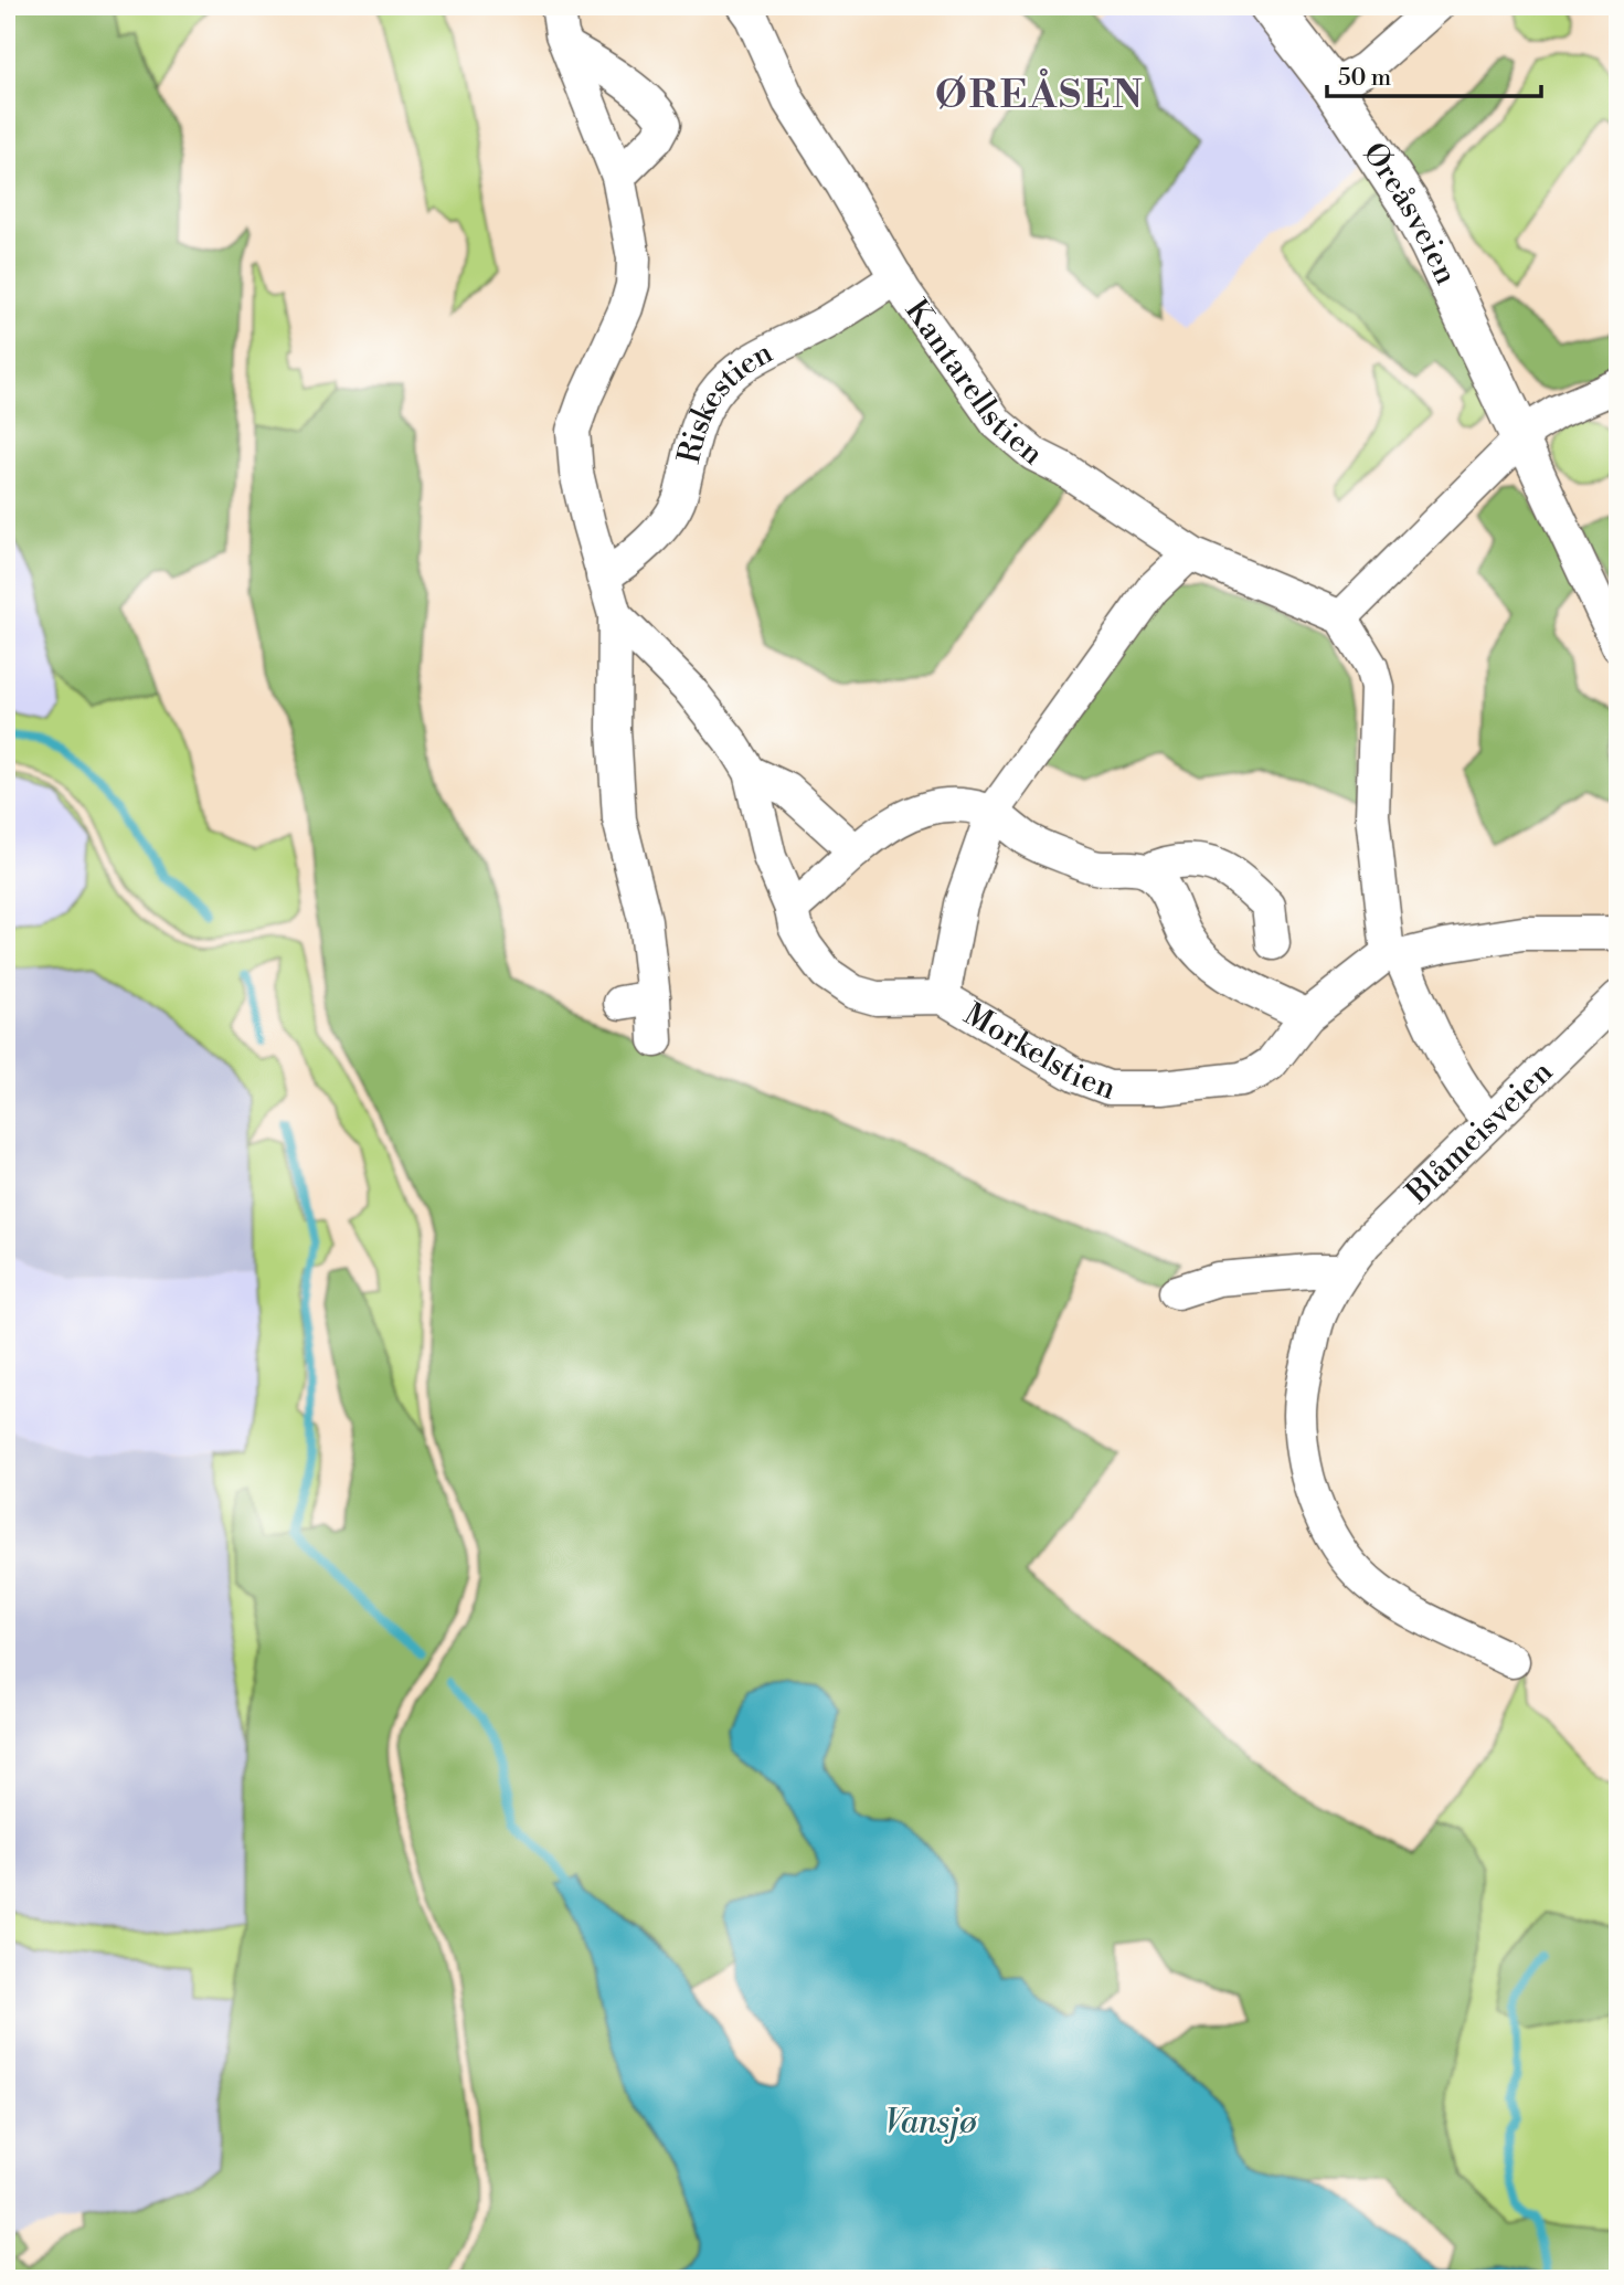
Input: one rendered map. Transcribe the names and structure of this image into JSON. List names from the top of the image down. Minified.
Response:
{"streets":{"street":["Øreåsveien","Kantarellstien","Riskestien","Morkelstien","Blåmeisveien"]},"crossings":[["Kantarellstien","Riskestien"],["Kantarellstien","Morkelstien"]],"districts":["ØREÅSEN"],"water":["Vansjø"],"scale_bar":"50 m"}
